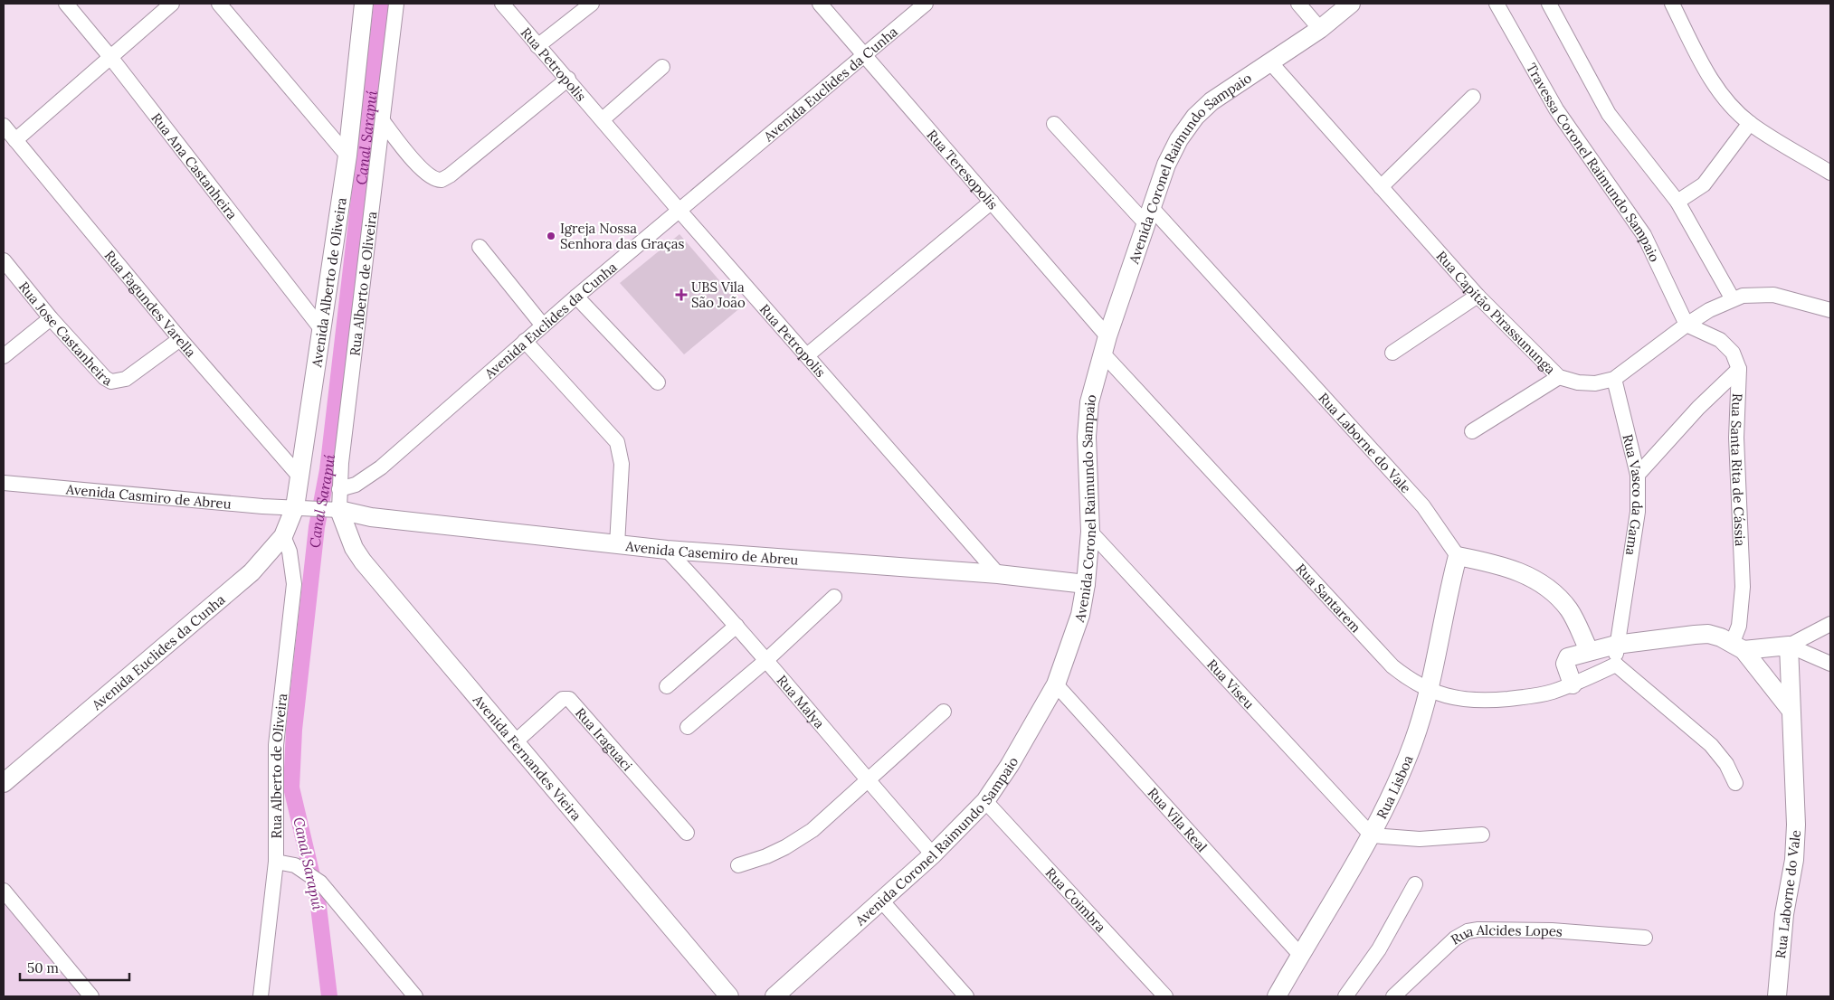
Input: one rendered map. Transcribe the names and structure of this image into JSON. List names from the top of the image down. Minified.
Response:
{"streets":{"main road":["Avenida Euclides da Cunha","Avenida Coronel Raimundo Sampaio","Avenida Alberto de Oliveira","Rua Laborne do Vale","Avenida Casemiro de Abreu","Avenida Fernandes Vieira","Rua Lisboa"],"street":["Rua Petropolis","Travessa Coronel Raimundo Sampaio","Rua Ana Castanheira","Rua Teresopolis","Rua Alberto de Oliveira","Rua Fagundes Varella","Rua Capitão Pirassununga","Rua Jose Castanheira","Rua Santa Rita de Cássia","Rua Vasco da Gama","Avenida Casmiro de Abreu","Rua Santarem","Rua Viseu","Rua Malya","Rua Iraguaci","Rua Vila Real","Rua Coimbra","Rua Alcides Lopes"]},"crossings":[["Rua Petropolis","Avenida Euclides da Cunha"],["Rua Petropolis","Avenida Casemiro de Abreu"],["Avenida Euclides da Cunha","Rua Teresopolis"],["Avenida Euclides da Cunha","Avenida Alberto de Oliveira"],["Avenida Euclides da Cunha","Rua Alberto de Oliveira"],["Avenida Euclides da Cunha","Avenida Casmiro de Abreu"],["Travessa Coronel Raimundo Sampaio","Rua Capitão Pirassununga"],["Travessa Coronel Raimundo Sampaio","Rua Santa Rita de Cássia"],["Rua Ana Castanheira","Avenida Alberto de Oliveira"],["Rua Teresopolis","Avenida Coronel Raimundo Sampaio"],["Rua Teresopolis","Rua Santarem"],["Avenida Coronel Raimundo Sampaio","Rua Capitão Pirassununga"],["Avenida Coronel Raimundo Sampaio","Rua Laborne do Vale"],["Avenida Coronel Raimundo Sampaio","Avenida Casemiro de Abreu"],["Avenida Coronel Raimundo Sampaio","Rua Santarem"],["Avenida Coronel Raimundo Sampaio","Rua Viseu"],["Avenida Coronel Raimundo Sampaio","Rua Malya"],["Avenida Coronel Raimundo Sampaio","Rua Vila Real"],["Avenida Coronel Raimundo Sampaio","Rua Coimbra"],["Avenida Alberto de Oliveira","Rua Fagundes Varella"],["Avenida Alberto de Oliveira","Avenida Casmiro de Abreu"],["Rua Alberto de Oliveira","Avenida Casmiro de Abreu"],["Rua Alberto de Oliveira","Avenida Casemiro de Abreu"],["Rua Alberto de Oliveira","Avenida Fernandes Vieira"],["Rua Fagundes Varella","Rua Jose Castanheira"],["Rua Capitão Pirassununga","Rua Santa Rita de Cássia"],["Rua Capitão Pirassununga","Rua Vasco da Gama"],["Rua Laborne do Vale","Rua Lisboa"],["Rua Vasco da Gama","Rua Santarem"],["Avenida Casmiro de Abreu","Avenida Casemiro de Abreu"],["Avenida Casmiro de Abreu","Avenida Fernandes Vieira"],["Avenida Casemiro de Abreu","Rua Malya"],["Avenida Casemiro de Abreu","Avenida Fernandes Vieira"],["Rua Santarem","Rua Lisboa"],["Rua Viseu","Rua Lisboa"],["Rua Iraguaci","Avenida Fernandes Vieira"],["Rua Lisboa","Rua Vila Real"]],"water":["Canal Sarapuí"],"places":{"other":["Igreja Nossa Senhora das Graças"],"health":["UBS Vila São João"]},"scale_bar":"50 m"}
